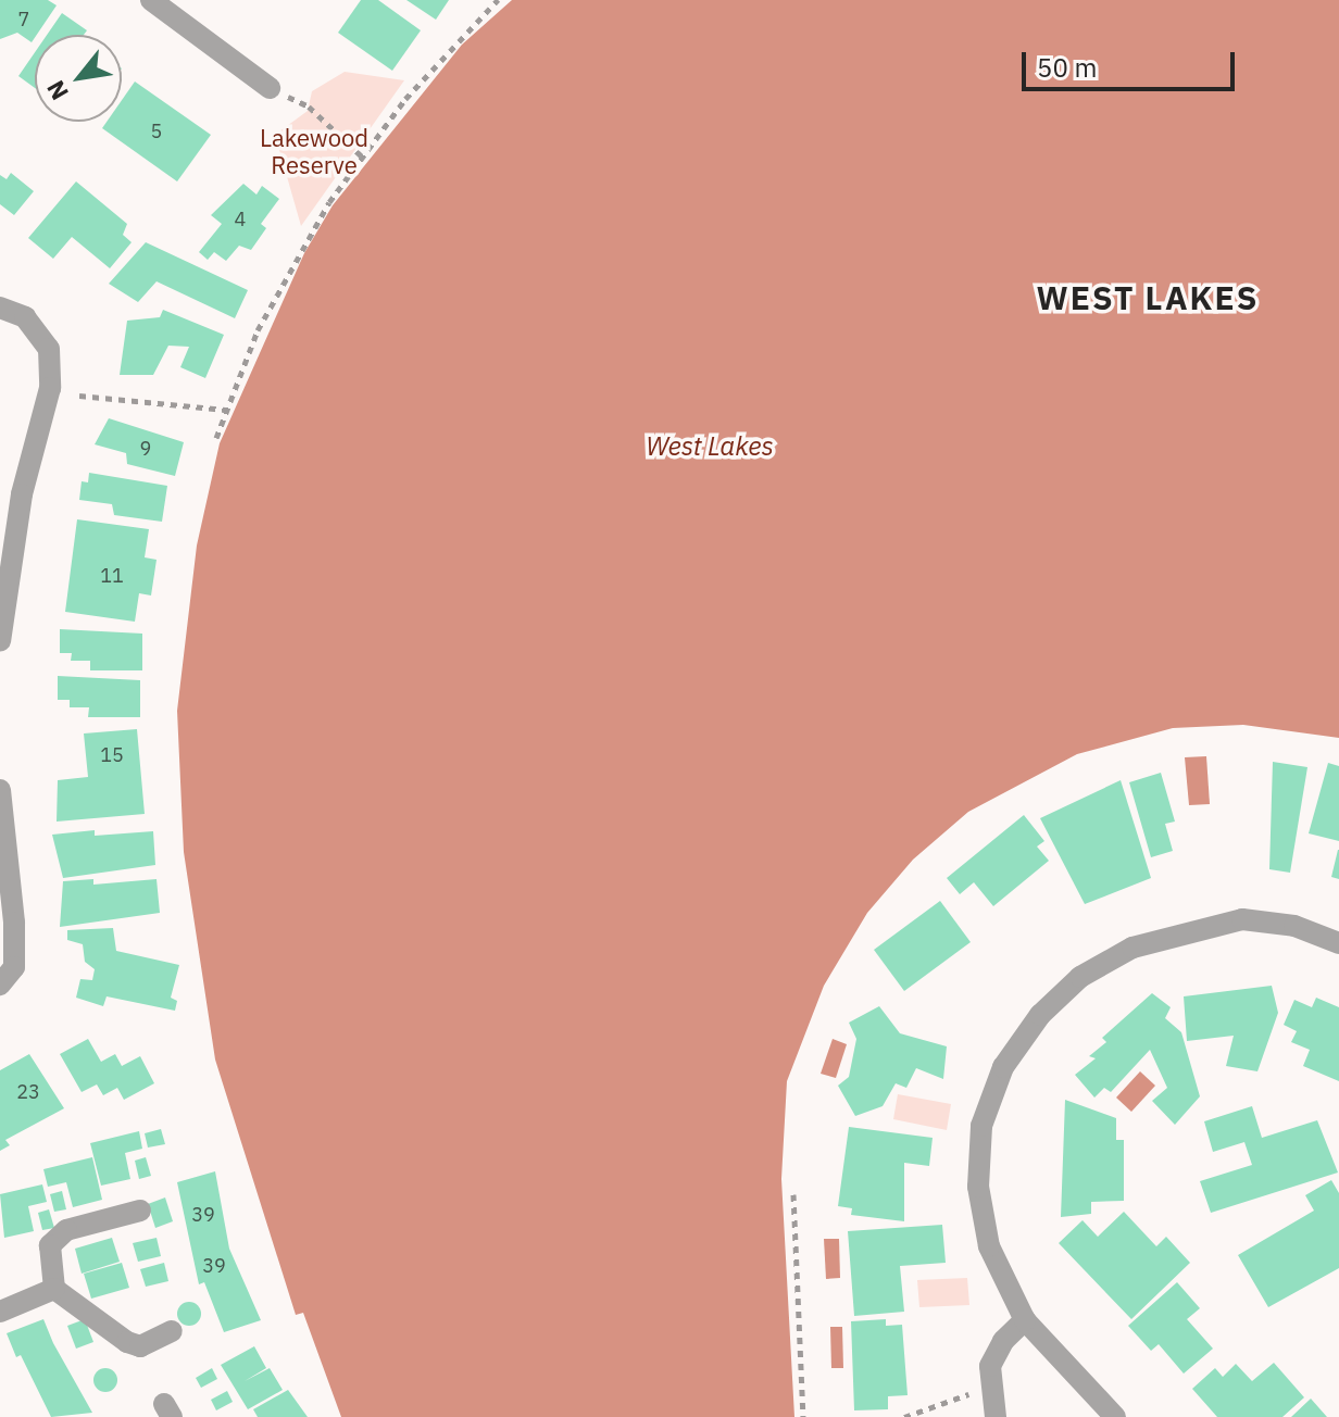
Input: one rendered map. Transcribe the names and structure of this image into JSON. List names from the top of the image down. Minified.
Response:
{"districts":["WEST LAKES"],"water":["West Lakes"],"parks":["Lakewood Reserve"],"house_numbers":["7","5","4","9","11","15","23","39","39"],"scale_bar":"50 m","north":"bottom left"}
